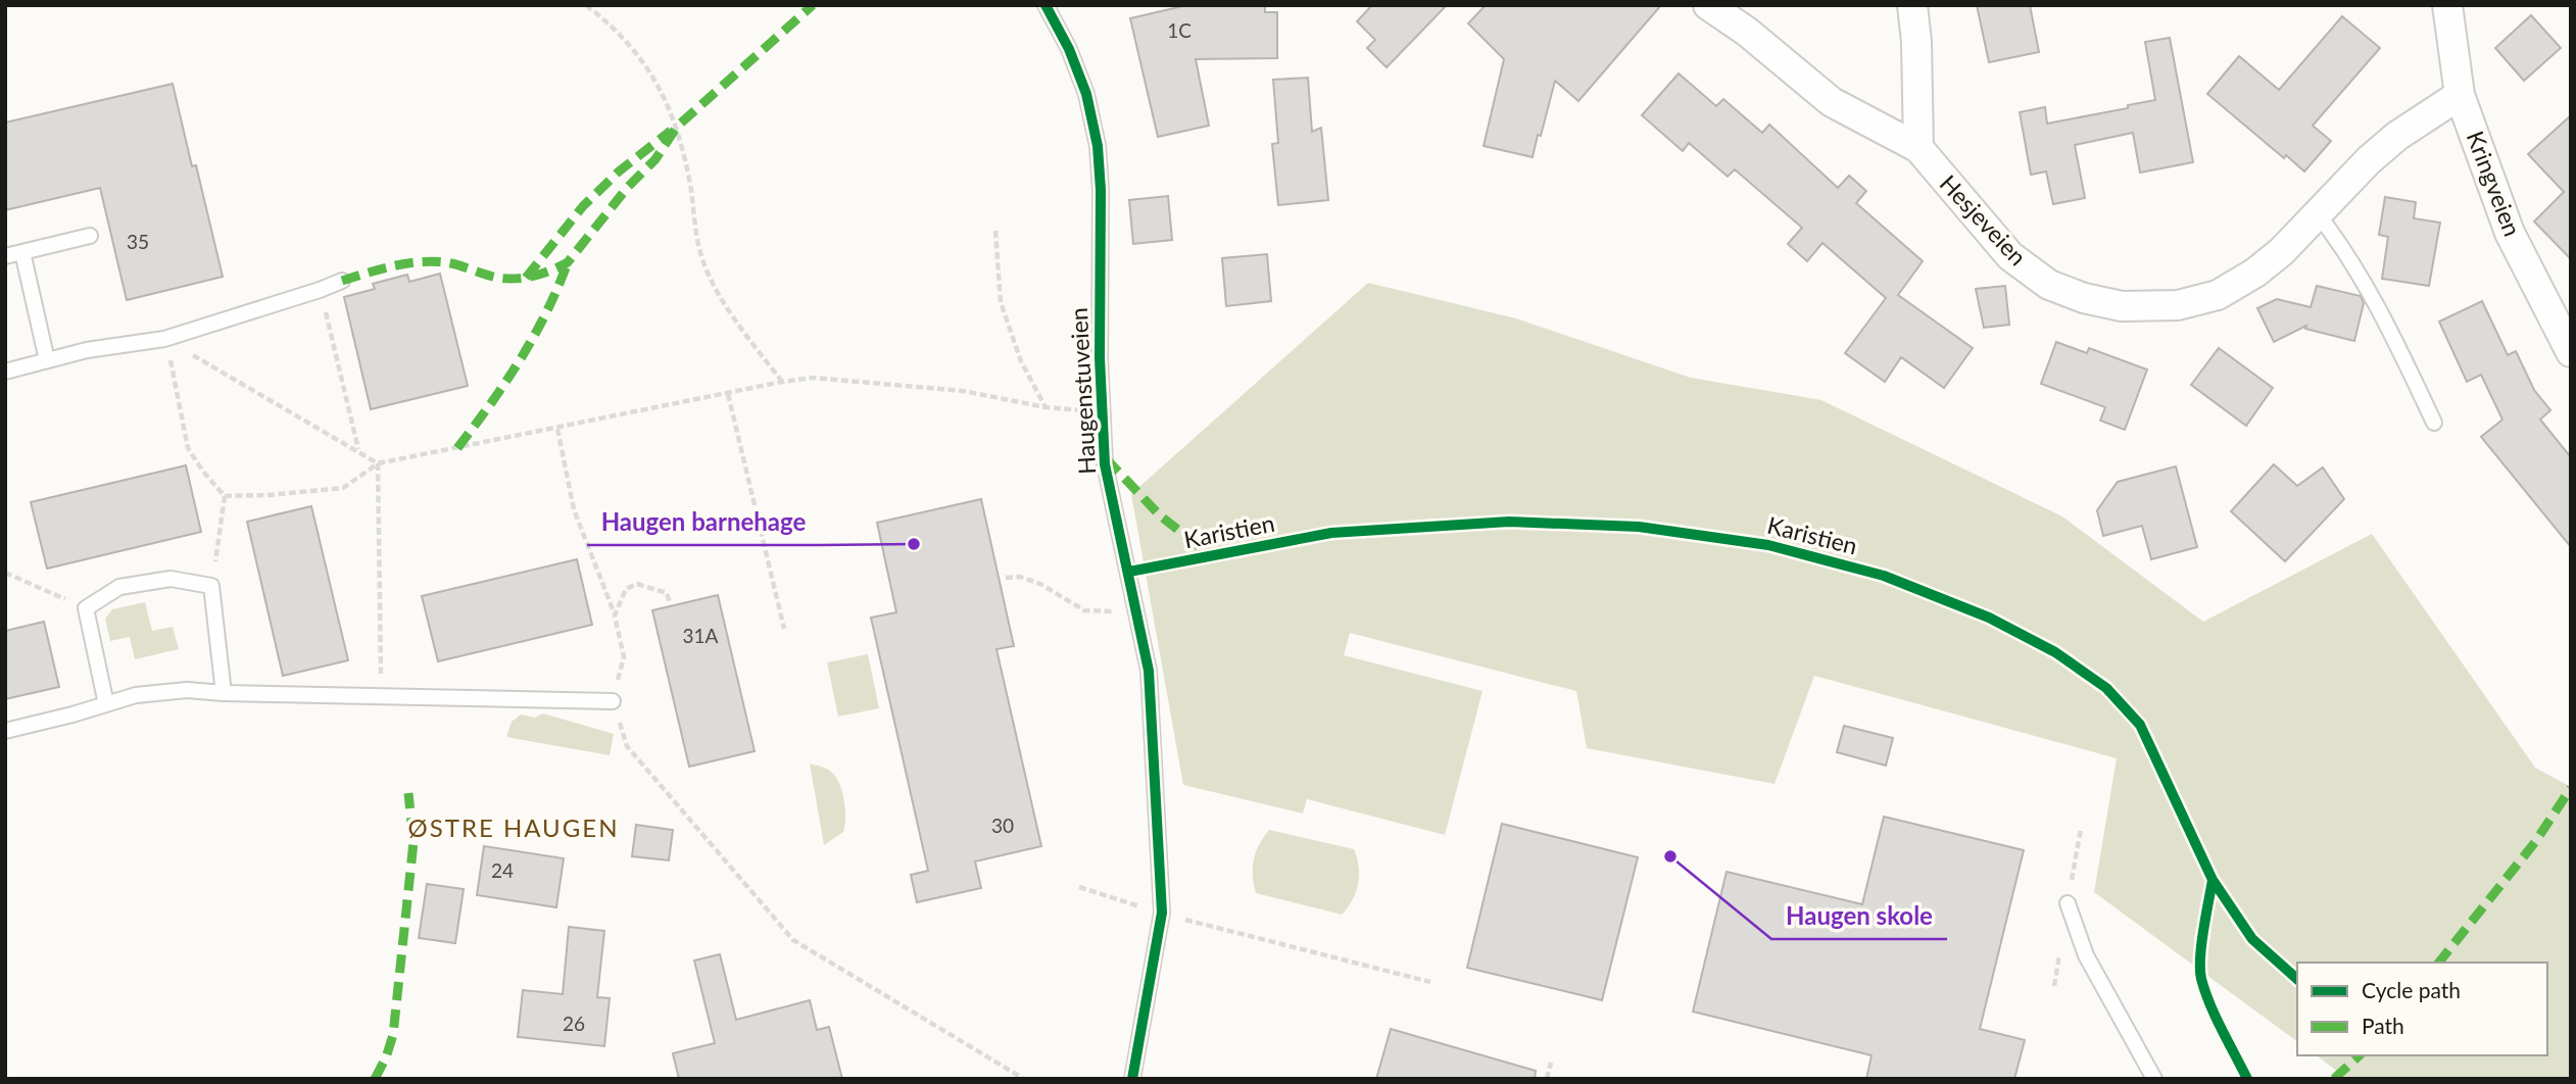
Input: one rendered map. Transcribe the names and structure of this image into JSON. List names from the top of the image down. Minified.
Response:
{"streets":{"street":["Kringveien","Hesjeveien"],"lane":["Haugenstuveien"],"cycle path":["Karistien"]},"crossings":[["Kringveien","Hesjeveien"]],"districts":["ØSTRE HAUGEN"],"places":["Haugen barnehage","Haugen skole"],"house_numbers":["1C","35","31A","30","24","26"],"legend":["Cycle path","Path"]}
